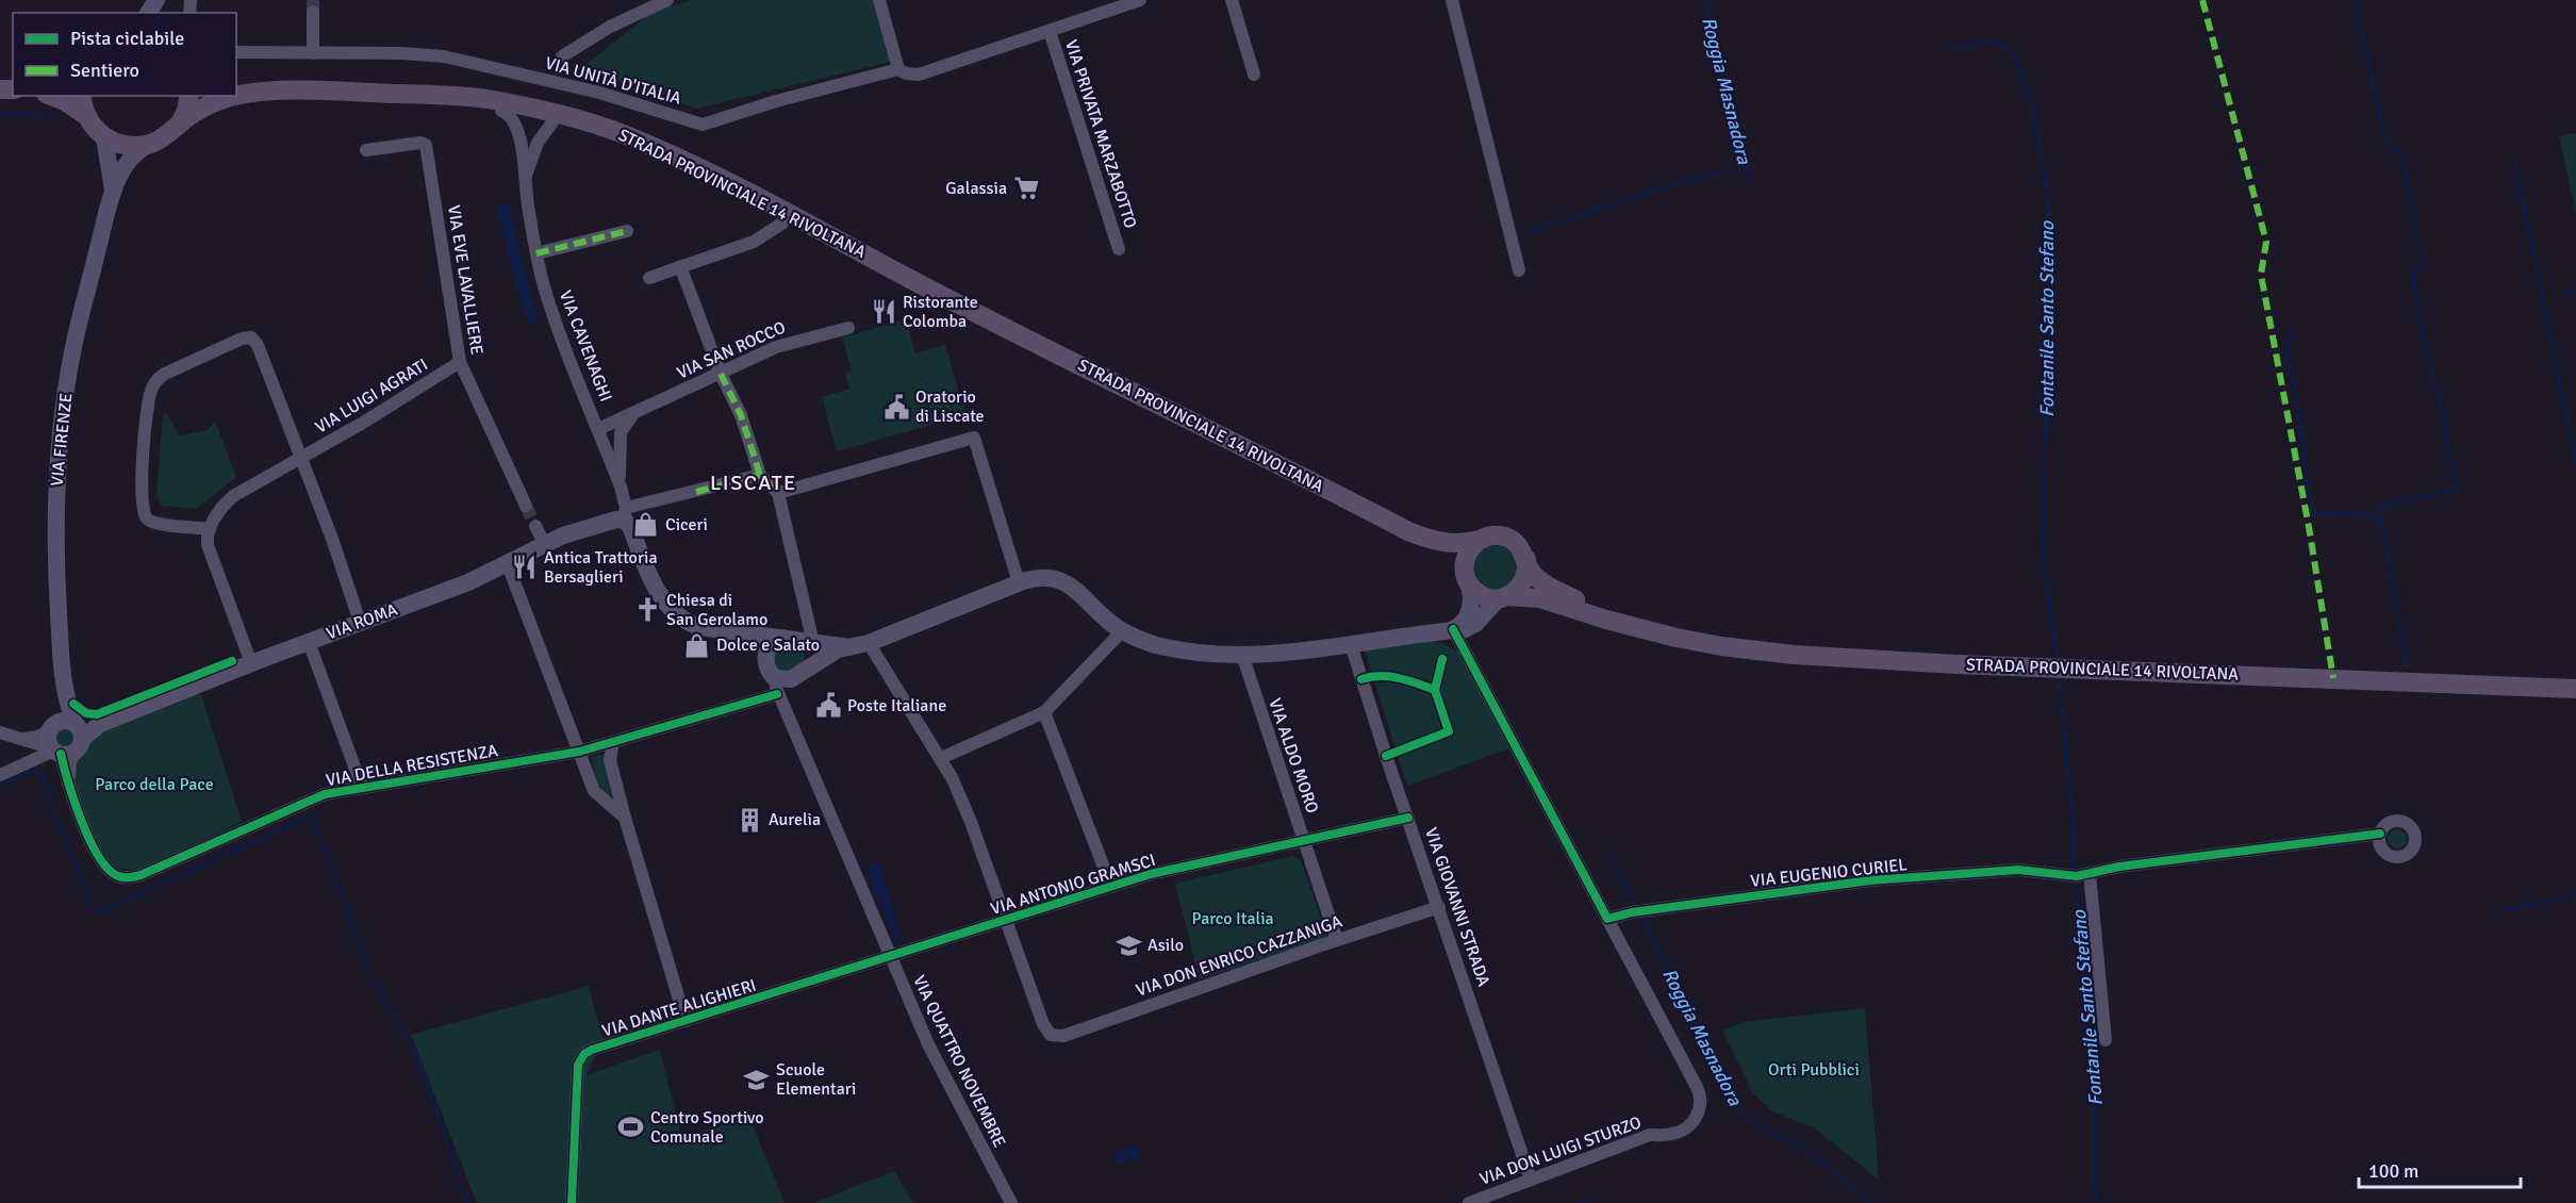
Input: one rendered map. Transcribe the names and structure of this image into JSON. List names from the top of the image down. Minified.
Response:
{"streets":{"main road":["STRADA PROVINCIALE 14 RIVOLTANA"],"street":["VIA UNITÀ D'ITALIA","VIA PRIVATA MARZABOTTO","VIA EVE LAVALLIERE","VIA CAVENAGHI","VIA SAN ROCCO","VIA LUIGI AGRATI","VIA FIRENZE","VIA ROMA","VIA ALDO MORO","VIA DELLA RESISTENZA","VIA EUGENIO CURIEL","VIA ANTONIO GRAMSCI","VIA GIOVANNI STRADA","VIA DON ENRICO CAZZANIGA","VIA DANTE ALIGHIERI","VIA QUATTRO NOVEMBRE","VIA DON LUIGI STURZO"]},"crossings":[["VIA UNITÀ D'ITALIA","VIA PRIVATA MARZABOTTO"],["STRADA PROVINCIALE 14 RIVOLTANA","VIA CAVENAGHI"],["STRADA PROVINCIALE 14 RIVOLTANA","VIA FIRENZE"],["VIA EVE LAVALLIERE","VIA LUIGI AGRATI"],["VIA CAVENAGHI","VIA SAN ROCCO"],["VIA CAVENAGHI","VIA ROMA"],["VIA FIRENZE","VIA ROMA"],["VIA FIRENZE","VIA DELLA RESISTENZA"],["VIA ALDO MORO","VIA ANTONIO GRAMSCI"],["VIA ALDO MORO","VIA DON ENRICO CAZZANIGA"],["VIA DELLA RESISTENZA","VIA QUATTRO NOVEMBRE"],["VIA EUGENIO CURIEL","VIA DON LUIGI STURZO"],["VIA ANTONIO GRAMSCI","VIA GIOVANNI STRADA"],["VIA ANTONIO GRAMSCI","VIA DON ENRICO CAZZANIGA"],["VIA ANTONIO GRAMSCI","VIA DANTE ALIGHIERI"],["VIA ANTONIO GRAMSCI","VIA QUATTRO NOVEMBRE"],["VIA GIOVANNI STRADA","VIA DON ENRICO CAZZANIGA"],["VIA GIOVANNI STRADA","VIA DON LUIGI STURZO"],["VIA DANTE ALIGHIERI","VIA QUATTRO NOVEMBRE"]],"districts":["LISCATE"],"water":["Roggia Masnadora","Fontanile Santo Stefano"],"parks":["Parco della Pace","Parco Italia","Orti Pubblici"],"places":{"supermarket":["Galassia"],"restaurant":["Ristorante Colomba","Antica Trattoria Bersaglieri"],"public building":["Oratorio di Liscate","Poste Italiane"],"shop":["Ciceri","Dolce e Salato"],"church":["Chiesa di San Gerolamo"],"building":["Aurelia"],"school or university":["Asilo","Scuole Elementari"],"sports":["Centro Sportivo Comunale"]},"legend":["Pista ciclabile","Sentiero"],"scale_bar":"100 m"}
